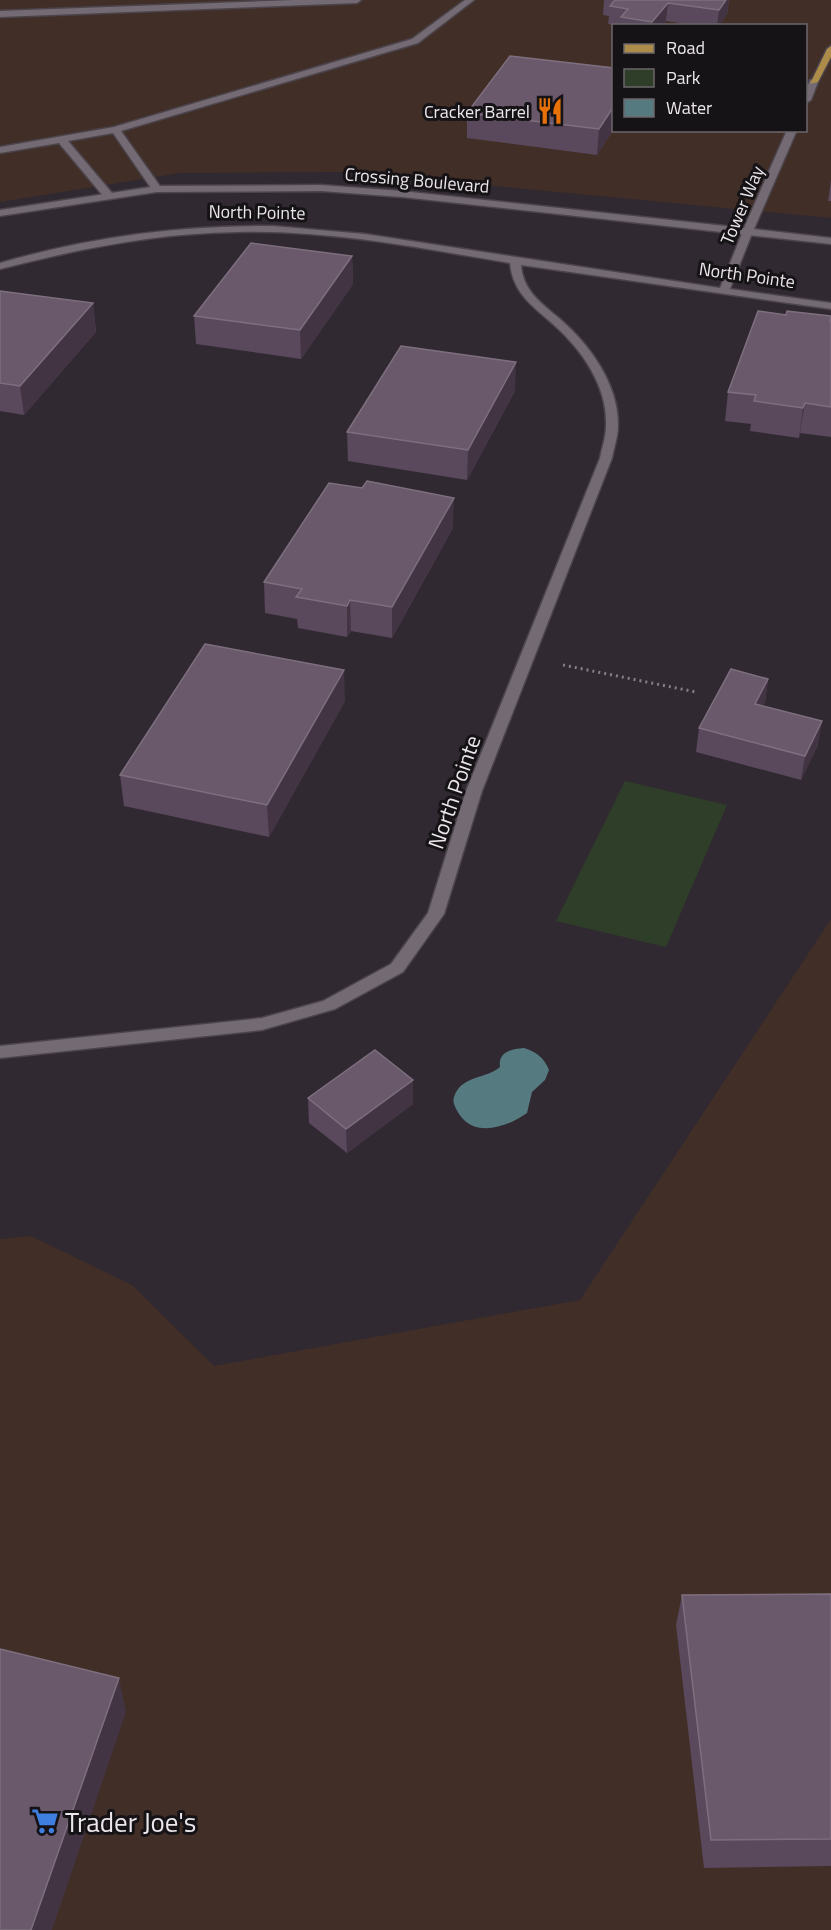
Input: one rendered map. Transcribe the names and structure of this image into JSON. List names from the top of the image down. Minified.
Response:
{"streets":{"street":["Crossing Boulevard","Tower Way","North Pointe"]},"crossings":[["Crossing Boulevard","Tower Way"],["Tower Way","North Pointe"]],"places":{"restaurant":["Cracker Barrel"],"supermarket":["Trader Joe's"]},"legend":["Road","Park","Water"]}
